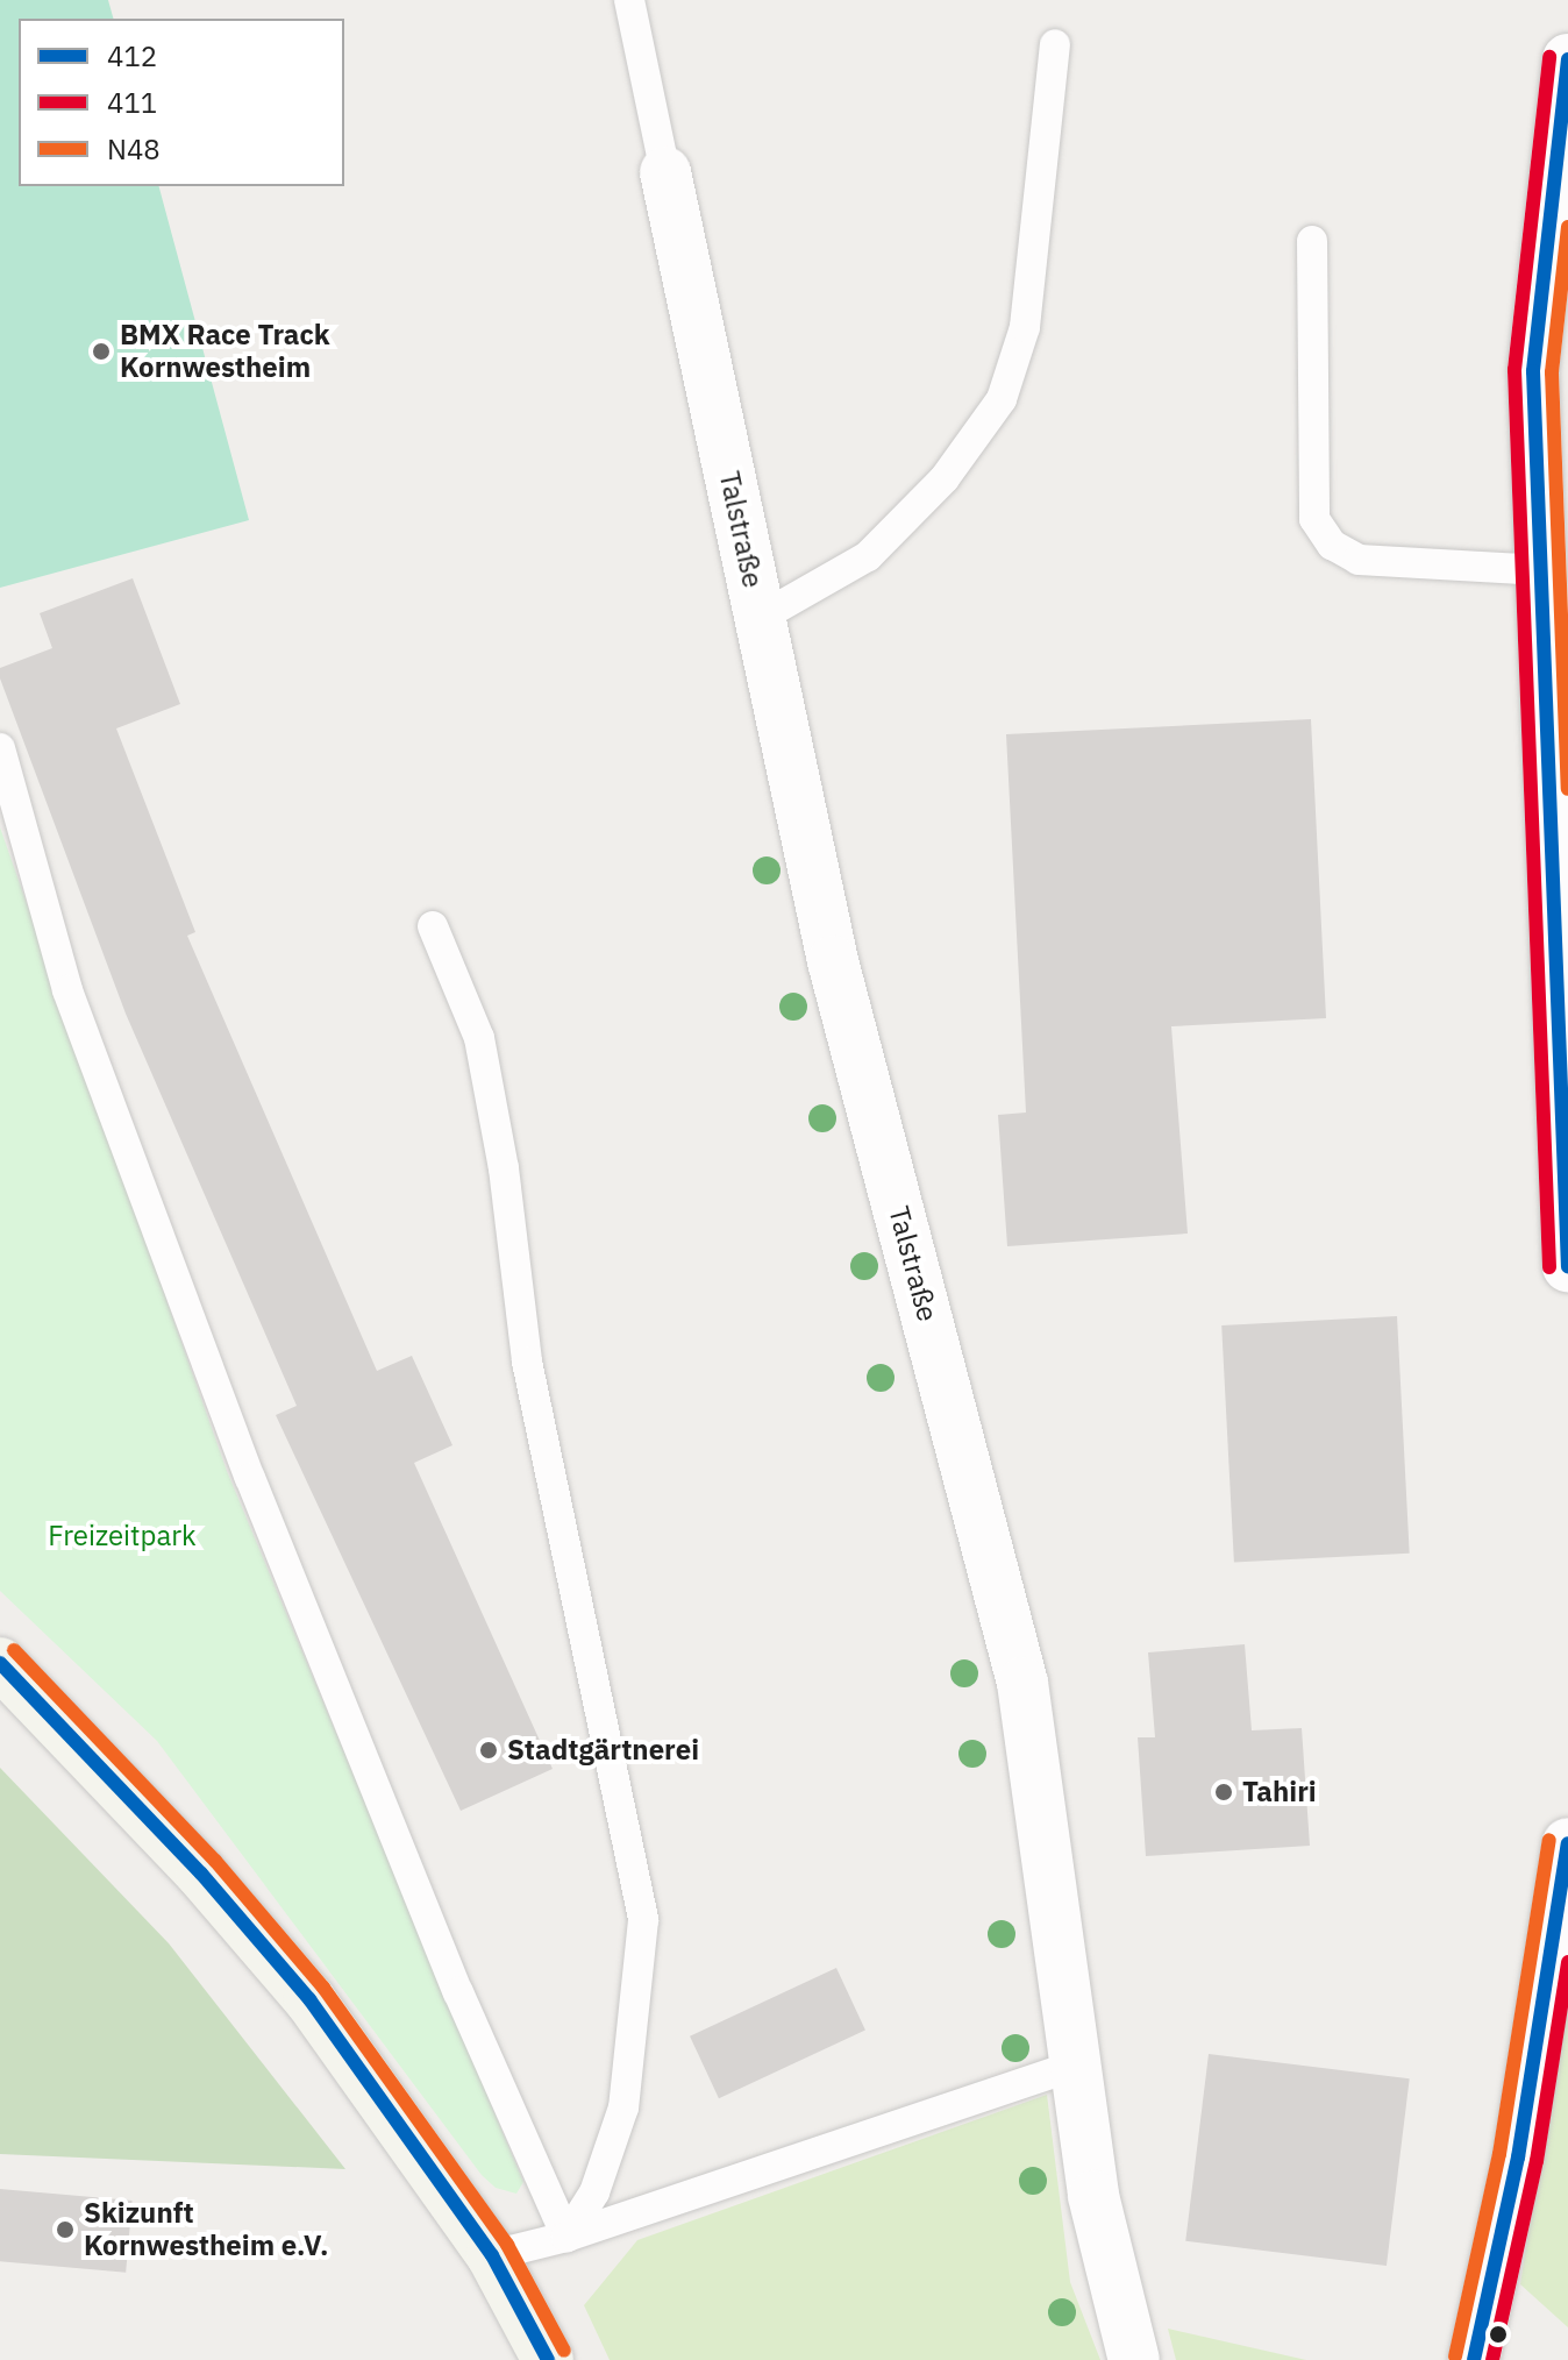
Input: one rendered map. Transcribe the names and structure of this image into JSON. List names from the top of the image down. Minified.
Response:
{"streets":{"street":["Talstraße"]},"parks":["Freizeitpark"],"places":["BMX Race Track Kornwestheim","Stadtgärtnerei","Tahiri","Skizunft Kornwestheim e.V."],"lines":["transit line 411","transit line 412","transit line N48"],"legend":["412","411","N48"]}
